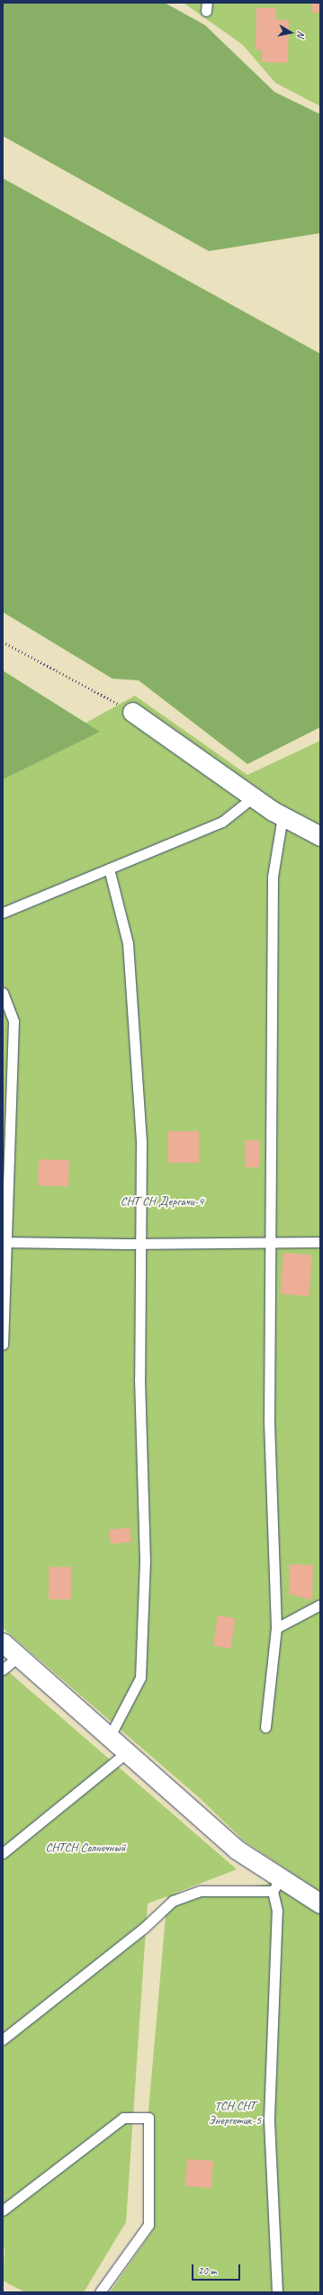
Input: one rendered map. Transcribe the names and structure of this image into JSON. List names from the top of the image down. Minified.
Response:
{"parks":["СНТ СН Дергачи-4","СНТСН Солнечный","ТСН СНТ Энергетик-5"],"scale_bar":"20 m","north":"right"}
